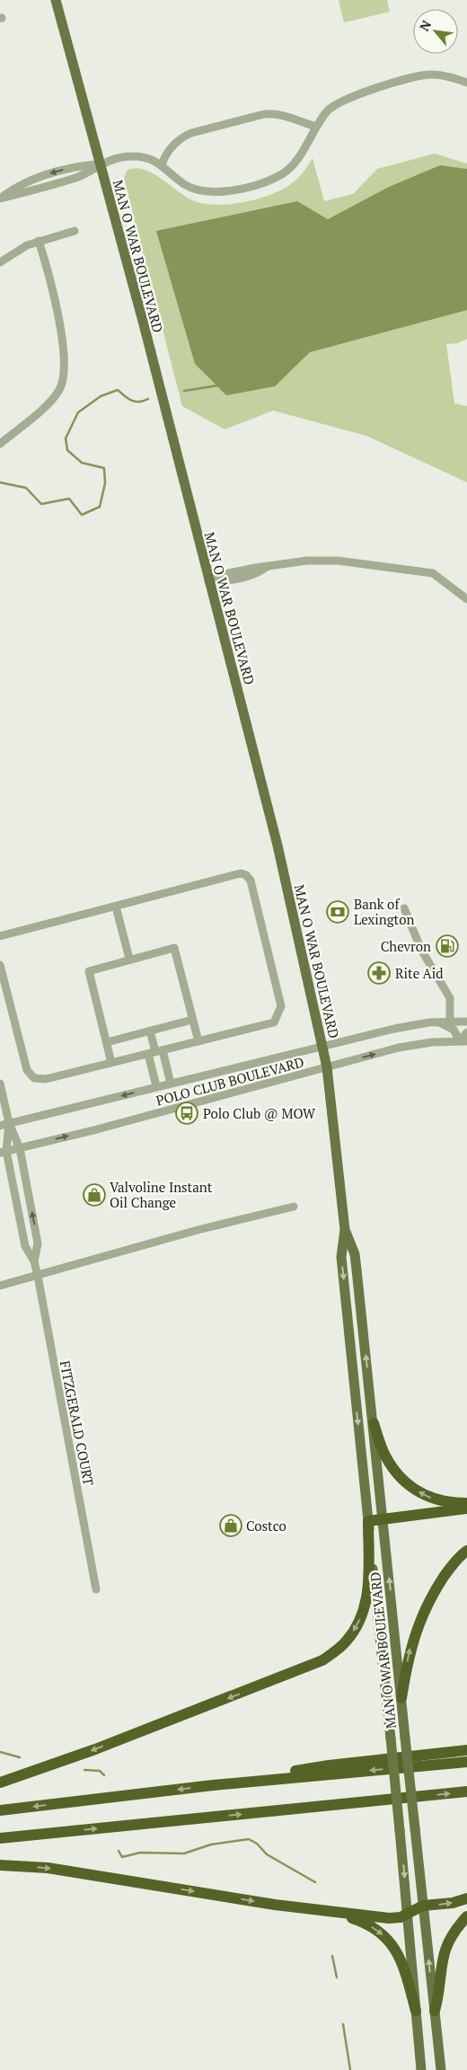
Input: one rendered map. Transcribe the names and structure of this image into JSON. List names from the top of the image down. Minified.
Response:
{"streets":{"main road":["MAN O WAR BOULEVARD"],"street":["POLO CLUB BOULEVARD","FITZGERALD COURT"]},"crossings":[["MAN O WAR BOULEVARD","POLO CLUB BOULEVARD"],["POLO CLUB BOULEVARD","FITZGERALD COURT"]],"places":{"bank":["Bank of Lexington"],"fuel station":["Chevron"],"pharmacy":["Rite Aid"],"bus stop":["Polo Club @ MOW"],"shop":["Valvoline Instant Oil Change","Costco"]},"north":"top left"}
